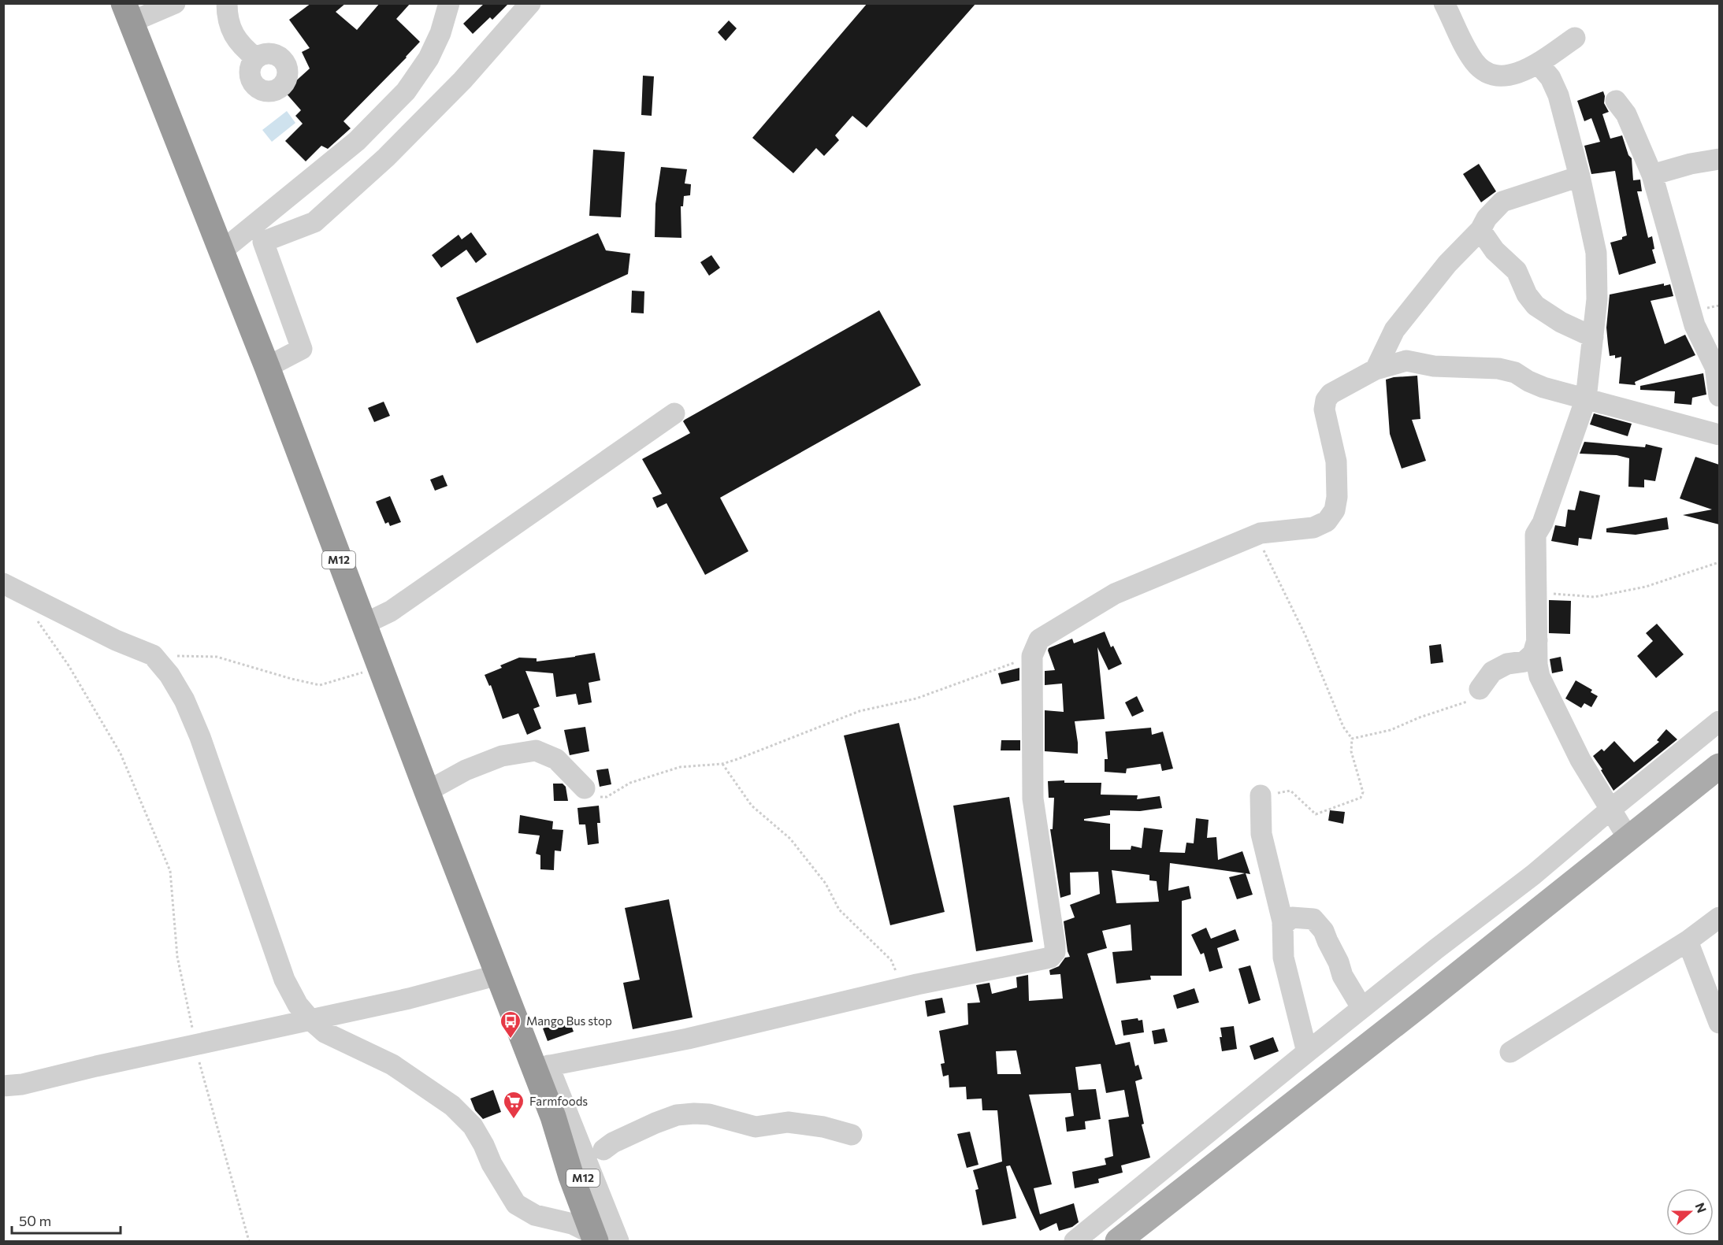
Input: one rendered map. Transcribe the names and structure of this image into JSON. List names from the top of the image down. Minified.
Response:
{"streets":{"highway":["M12"]},"places":{"bus stop":["Mango Bus stop"],"supermarket":["Farmfoods"]},"scale_bar":"50 m","north":"right"}
